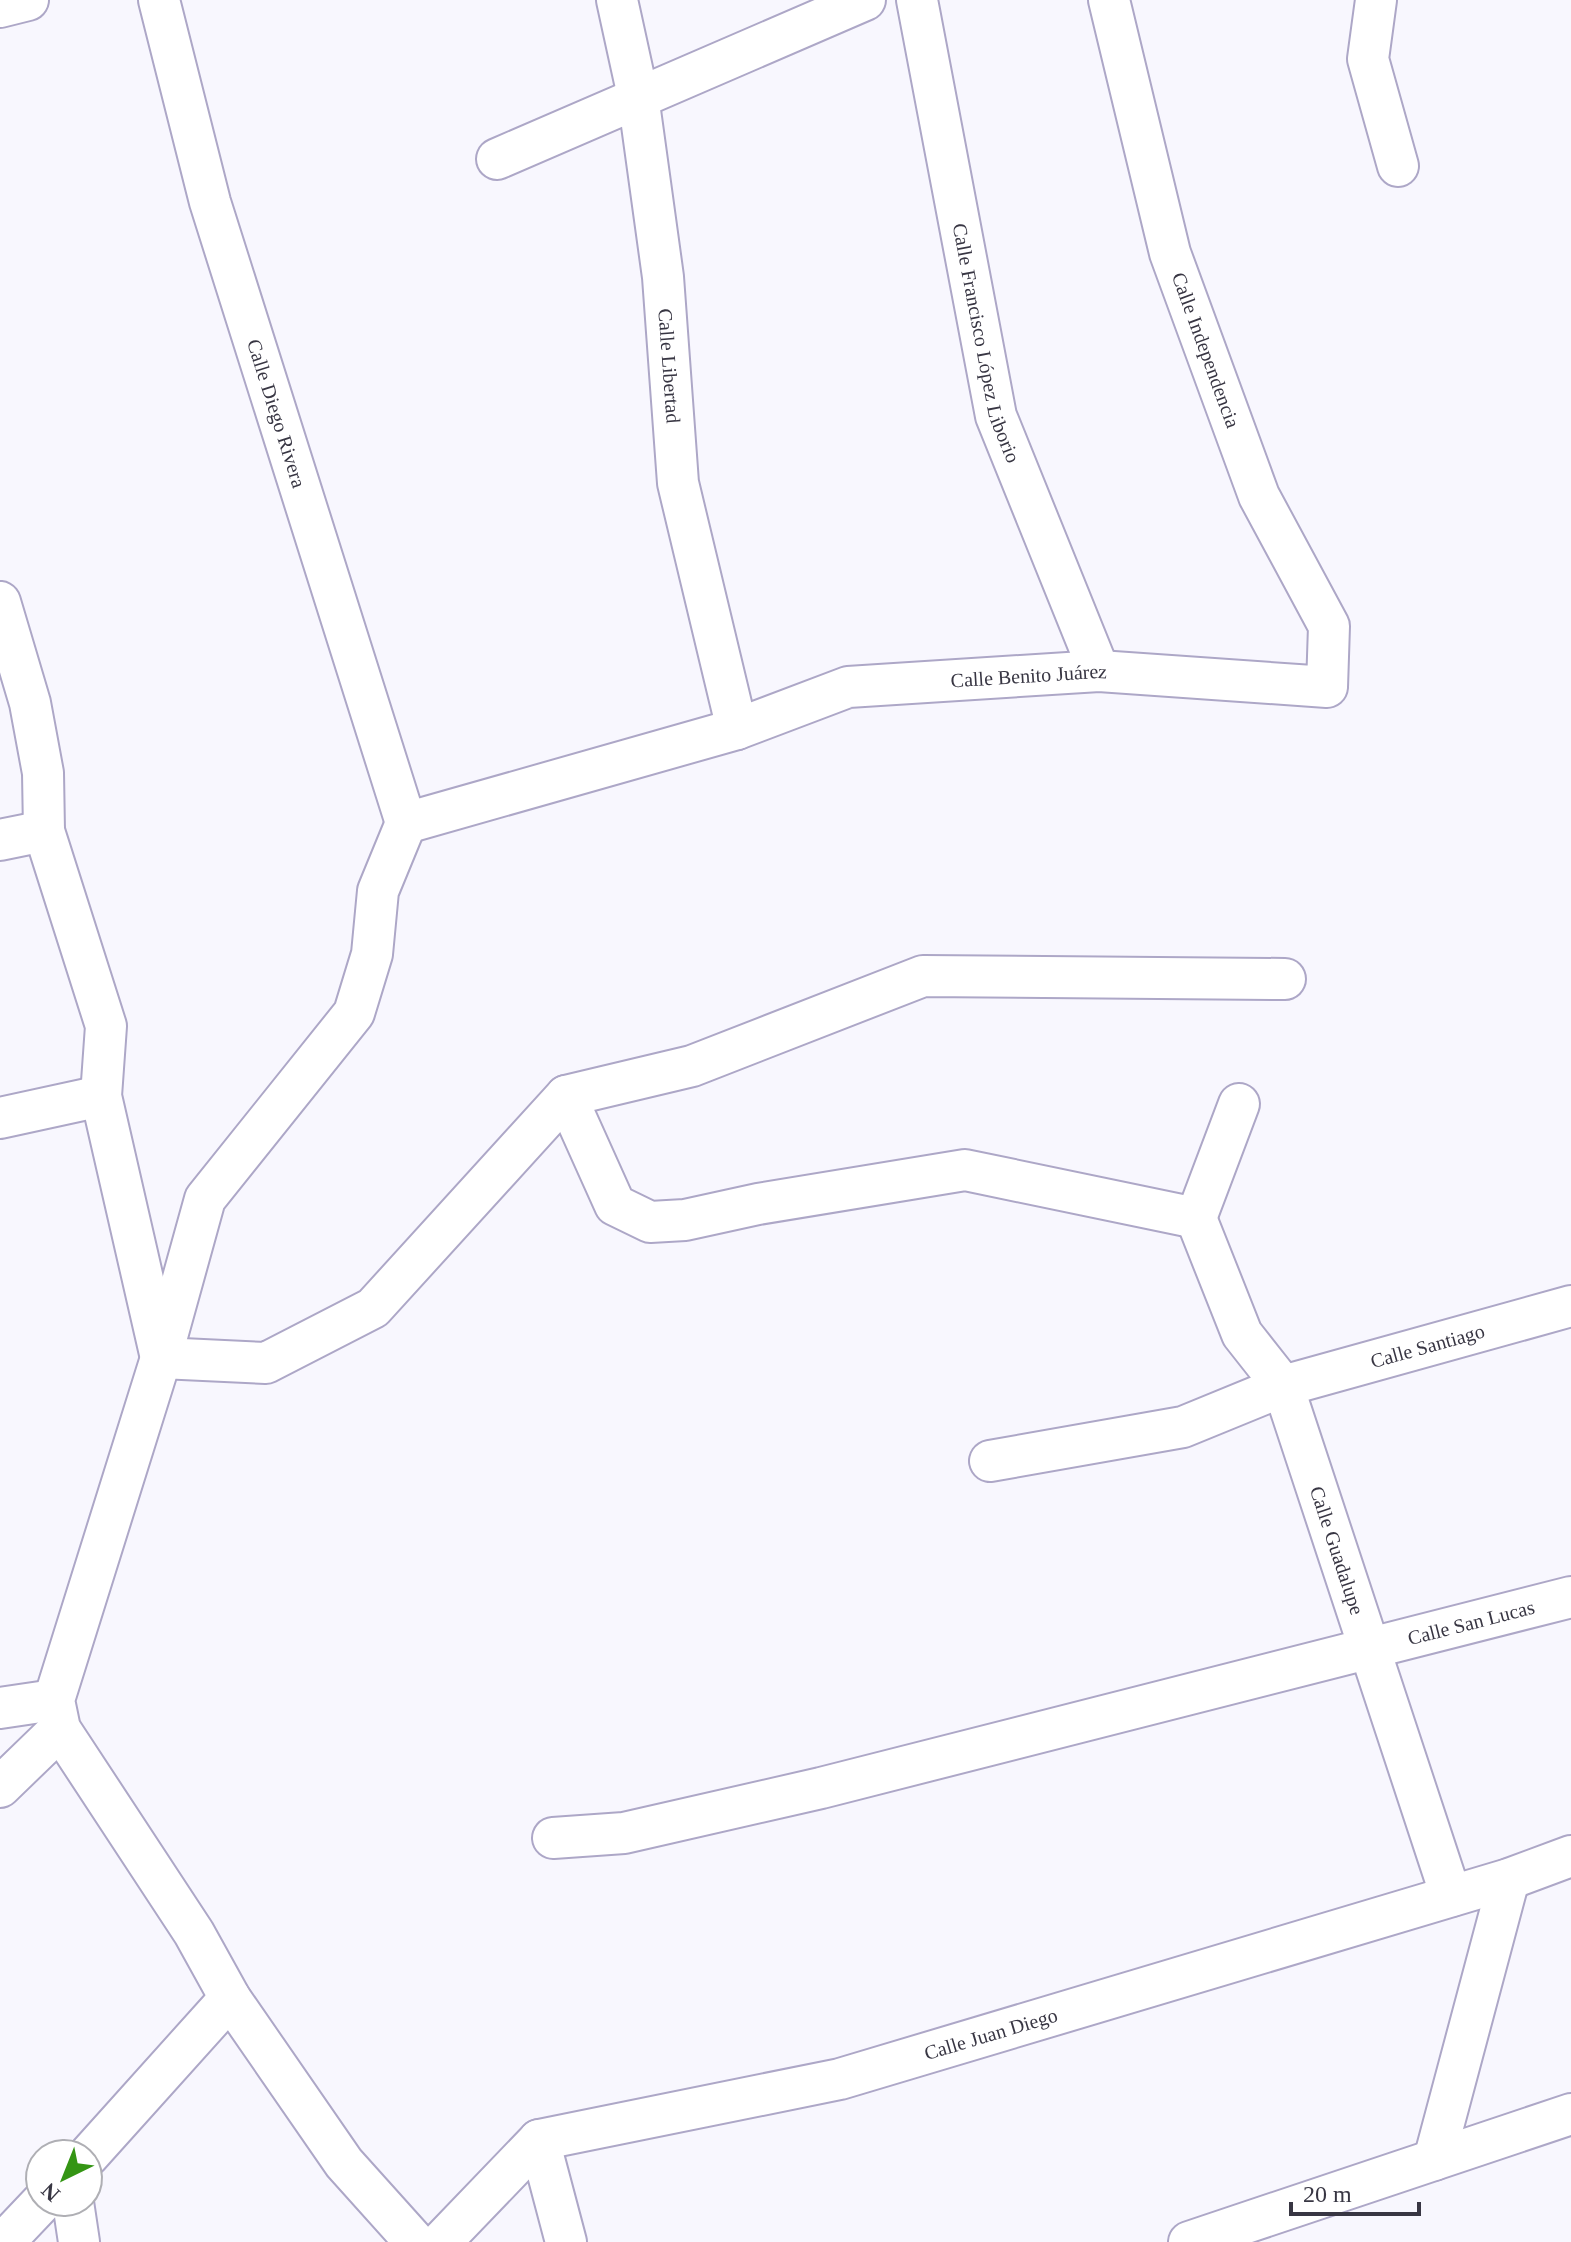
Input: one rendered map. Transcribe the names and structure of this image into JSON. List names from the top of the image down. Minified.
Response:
{"streets":{"street":["Calle Francisco López Liborio","Calle Independencia","Calle Libertad","Calle Diego Rivera","Calle Benito Juárez","Calle Santiago","Calle Guadalupe","Calle San Lucas","Calle Juan Diego"]},"crossings":[["Calle Francisco López Liborio","Calle Benito Juárez"],["Calle Independencia","Calle Benito Juárez"],["Calle Libertad","Calle Benito Juárez"],["Calle Diego Rivera","Calle Benito Juárez"],["Calle Santiago","Calle Guadalupe"],["Calle Guadalupe","Calle San Lucas"],["Calle Guadalupe","Calle Juan Diego"]],"scale_bar":"20 m","north":"bottom left"}
